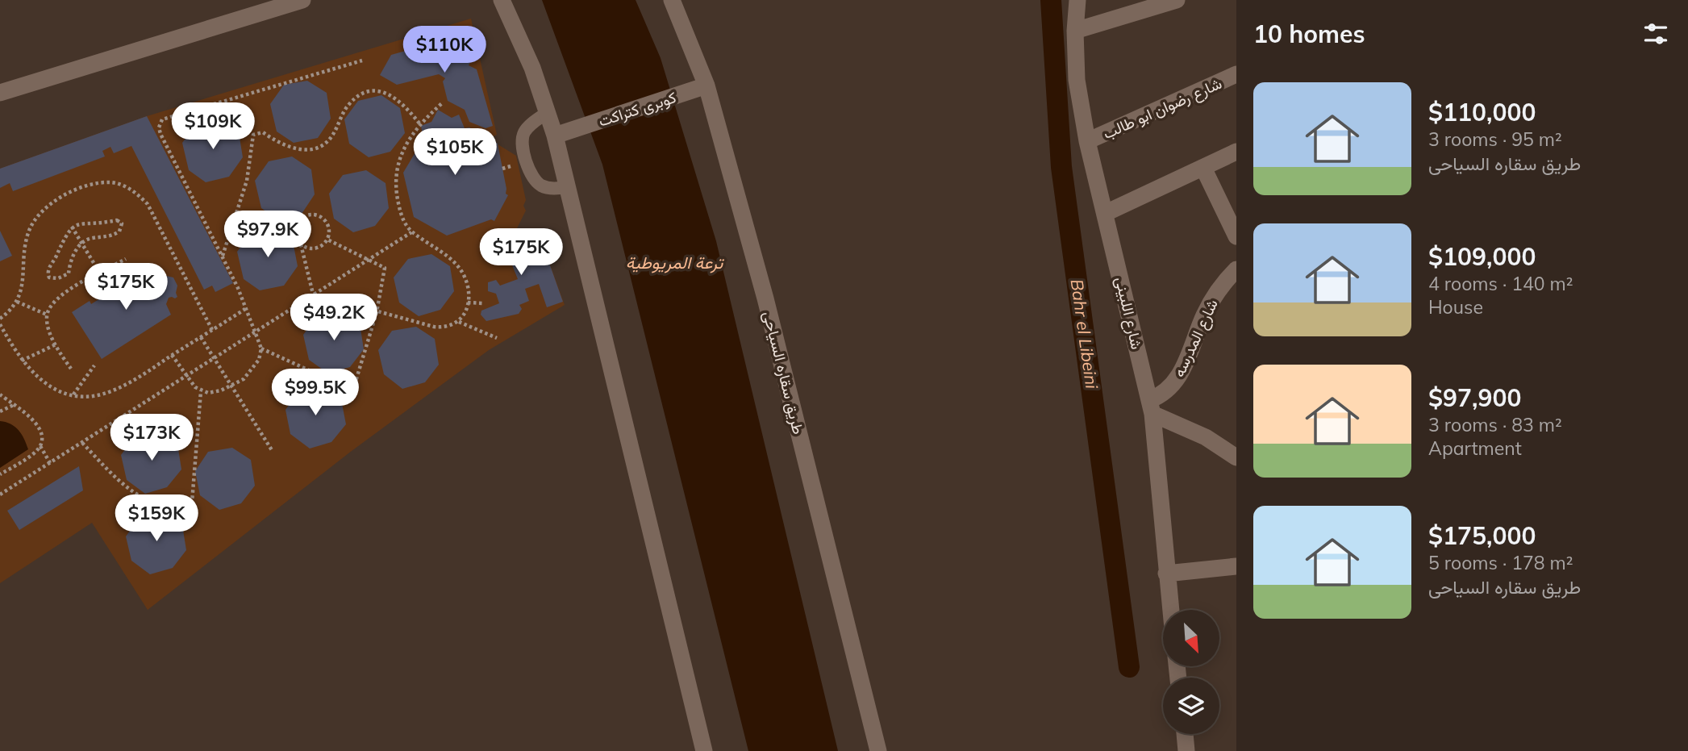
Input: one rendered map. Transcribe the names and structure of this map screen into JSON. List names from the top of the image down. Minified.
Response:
{"streets":{"street":["شارع رضوان ابو طالب","كوبرى كتراكت","شارع اللبينى","شارع المدرسه","طريق سقاره السياحى"]},"crossings":[["شارع رضوان ابو طالب","شارع اللبينى"],["كوبرى كتراكت","طريق سقاره السياحى"],["شارع اللبينى","شارع المدرسه"]],"water":["ترعة المريوطية","Bahr el Libeini"],"north":"bottom right","page":{"heading":"10 homes","price":["$110K","$109K","$105K","$97.9K","$175K","$175K","$49.2K","$99.5K","$173K","$159K"],"list":[{"name":"$110,000","note":"3 rooms · 95 m² · طريق سقاره السياحى"},{"name":"$109,000","note":"4 rooms · 140 m² · House"},{"name":"$97,900","note":"3 rooms · 83 m² · Apartment"},{"name":"$175,000","note":"5 rooms · 178 m² · طريق سقاره السياحى"}]}}
